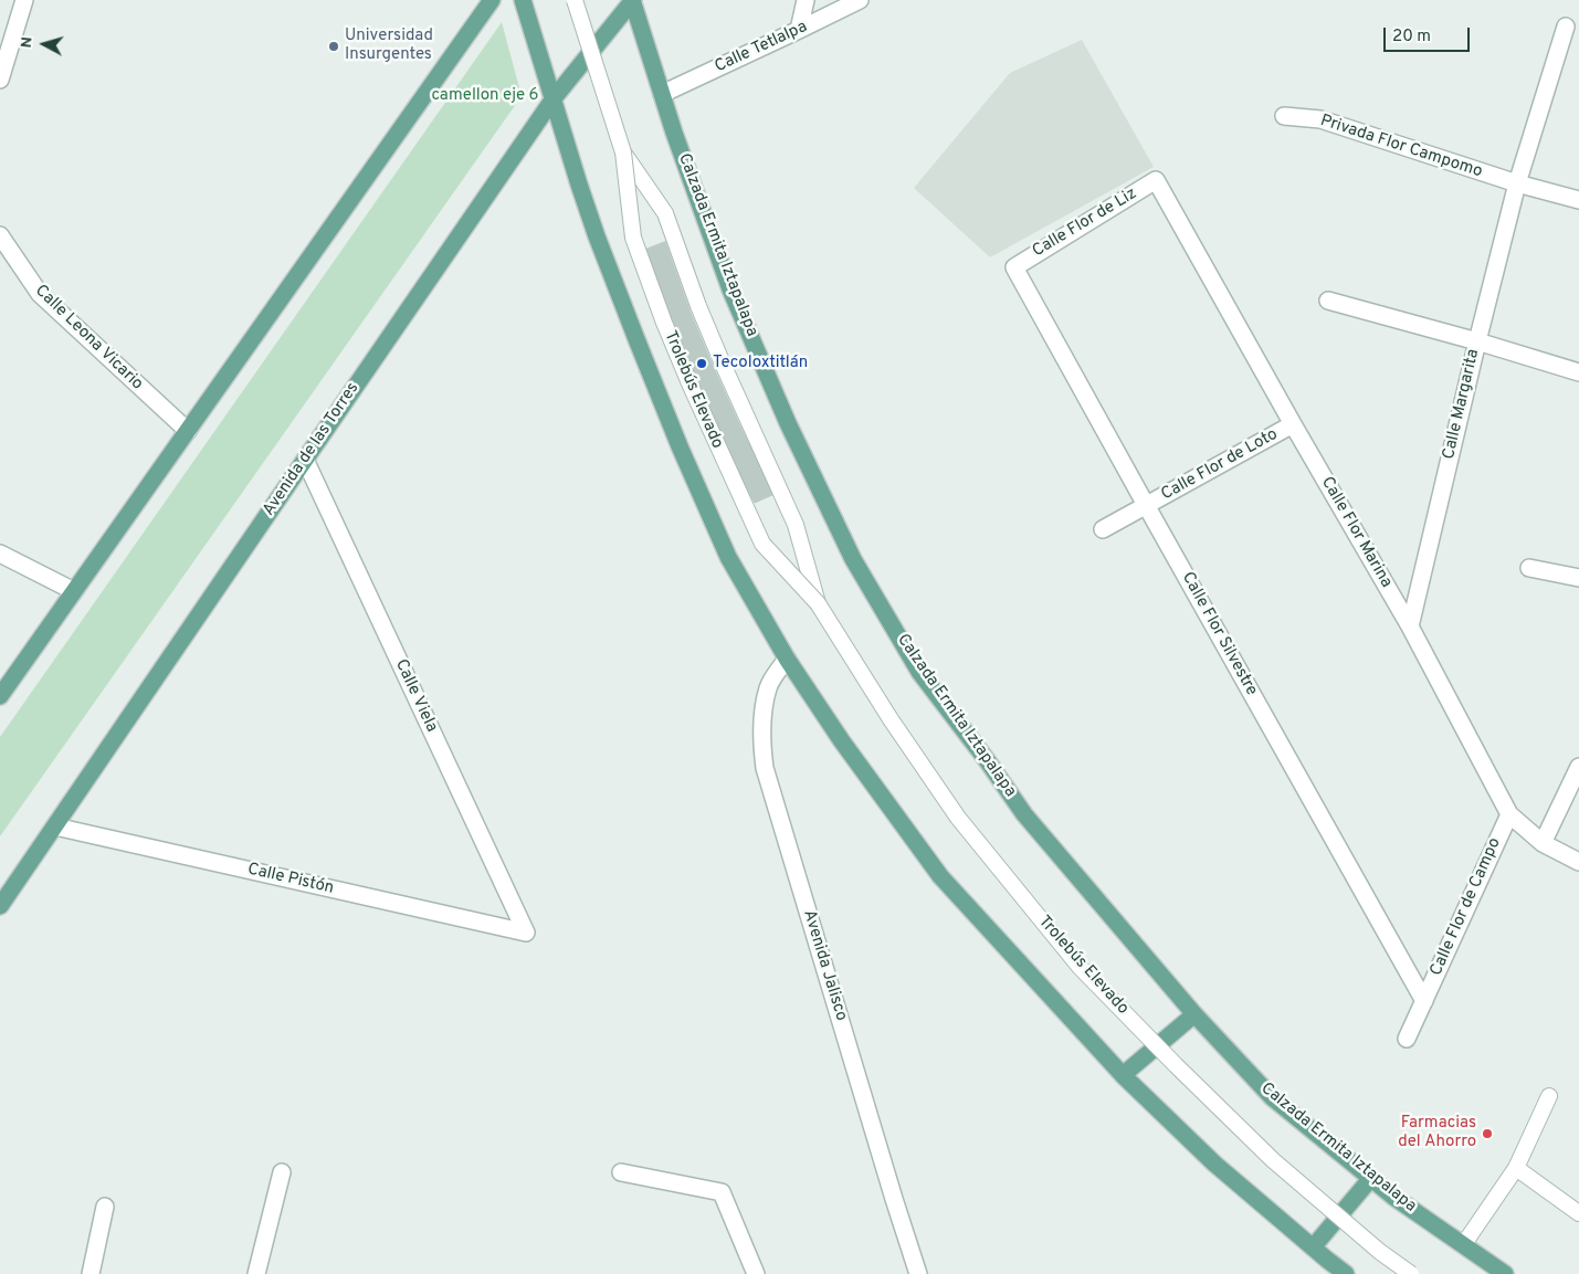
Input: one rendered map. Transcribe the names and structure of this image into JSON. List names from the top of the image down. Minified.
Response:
{"streets":{"main road":["Calzada Ermita Iztapalapa","Avenida de las Torres"],"street":["Calle Tetlalpa","Privada Flor Campomo","Calle Flor de Liz","Calle Leona Vicario","Calle Margarita","Calle Flor de Loto","Calle Flor Marina","Calle Flor Silvestre","Calle Viela","Calle Pistón","Calle Flor de Campo","Avenida Jalisco"],"lane":["Trolebús Elevado"]},"crossings":[["Calle Tetlalpa","Calzada Ermita Iztapalapa"],["Privada Flor Campomo","Calle Margarita"],["Calle Flor de Liz","Calle Flor Marina"],["Calle Flor de Liz","Calle Flor Silvestre"],["Calzada Ermita Iztapalapa","Avenida de las Torres"],["Calle Margarita","Calle Flor Marina"],["Avenida de las Torres","Calle Viela"],["Avenida de las Torres","Calle Pistón"],["Calle Flor de Loto","Calle Flor Marina"],["Calle Flor de Loto","Calle Flor Silvestre"],["Calle Flor Marina","Calle Flor de Campo"],["Calle Flor Silvestre","Calle Flor de Campo"],["Calle Viela","Calle Pistón"]],"parks":["camellon eje 6"],"places":["Universidad Insurgentes","Tecoloxtitlán","Farmacias del Ahorro"],"scale_bar":"20 m","north":"left"}
